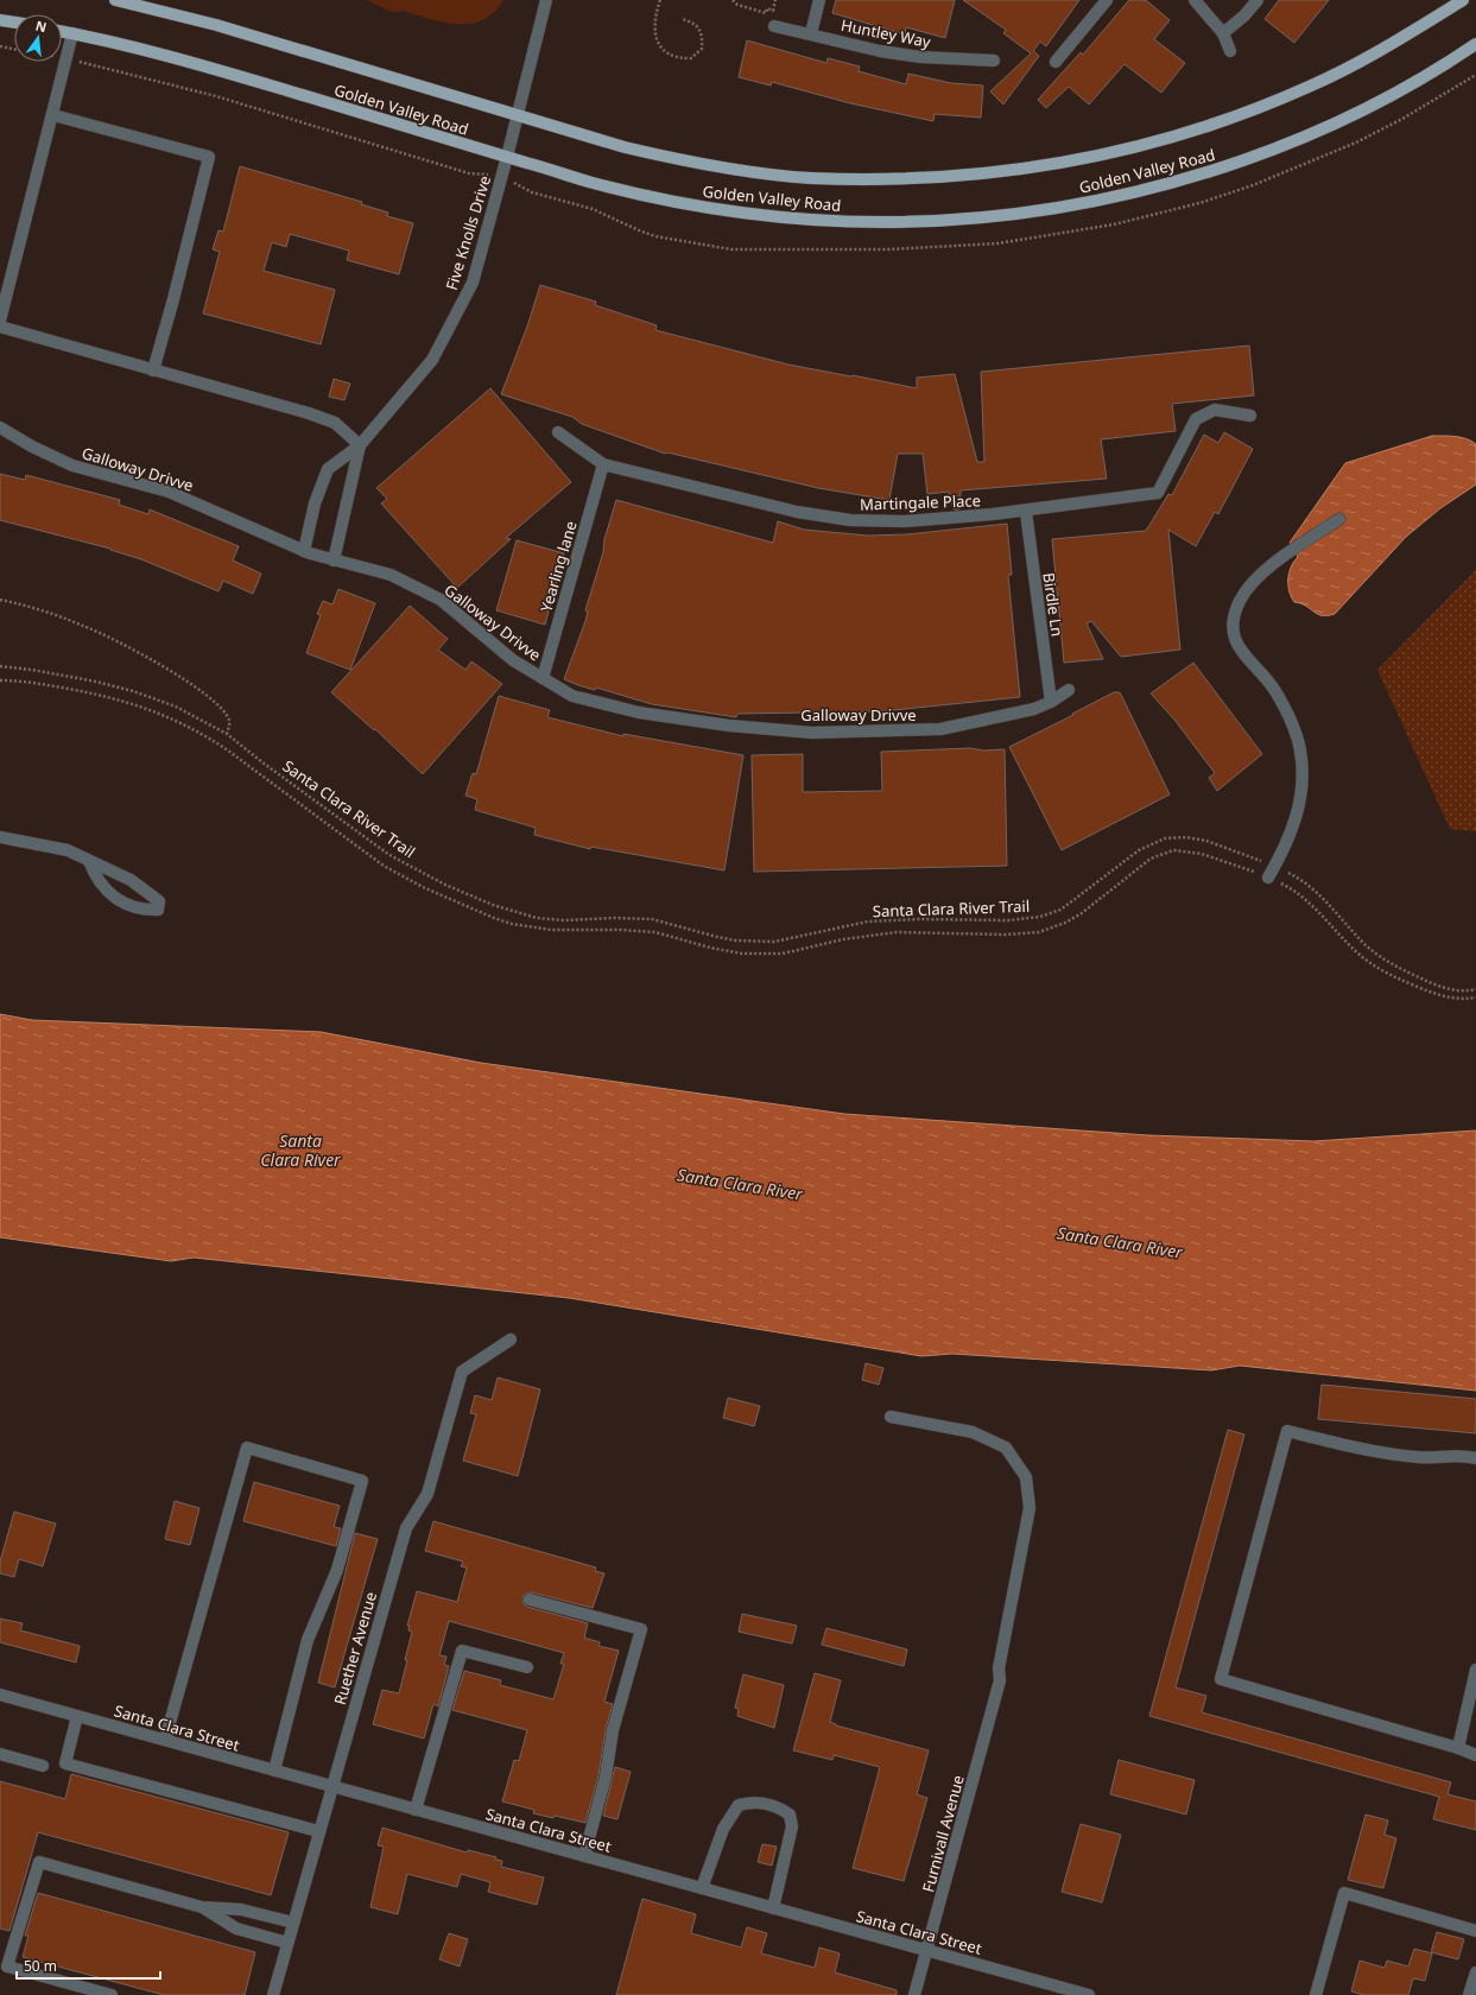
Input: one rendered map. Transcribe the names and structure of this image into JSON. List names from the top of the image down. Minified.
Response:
{"streets":{"main road":["Golden Valley Road"],"street":["Huntley Way","Five Knolls Drive","Galloway Drivve","Martingale Place","Yearling lane","Birdle Ln","Ruether Avenue","Santa Clara Street","Furnivall Avenue"],"path":["Santa Clara River Trail"]},"crossings":[["Golden Valley Road","Five Knolls Drive"],["Galloway Drivve","Yearling lane"],["Galloway Drivve","Birdle Ln"],["Martingale Place","Yearling lane"],["Martingale Place","Birdle Ln"],["Ruether Avenue","Santa Clara Street"],["Santa Clara Street","Furnivall Avenue"]],"water":["Santa Clara River"],"scale_bar":"50 m","north":"top"}
